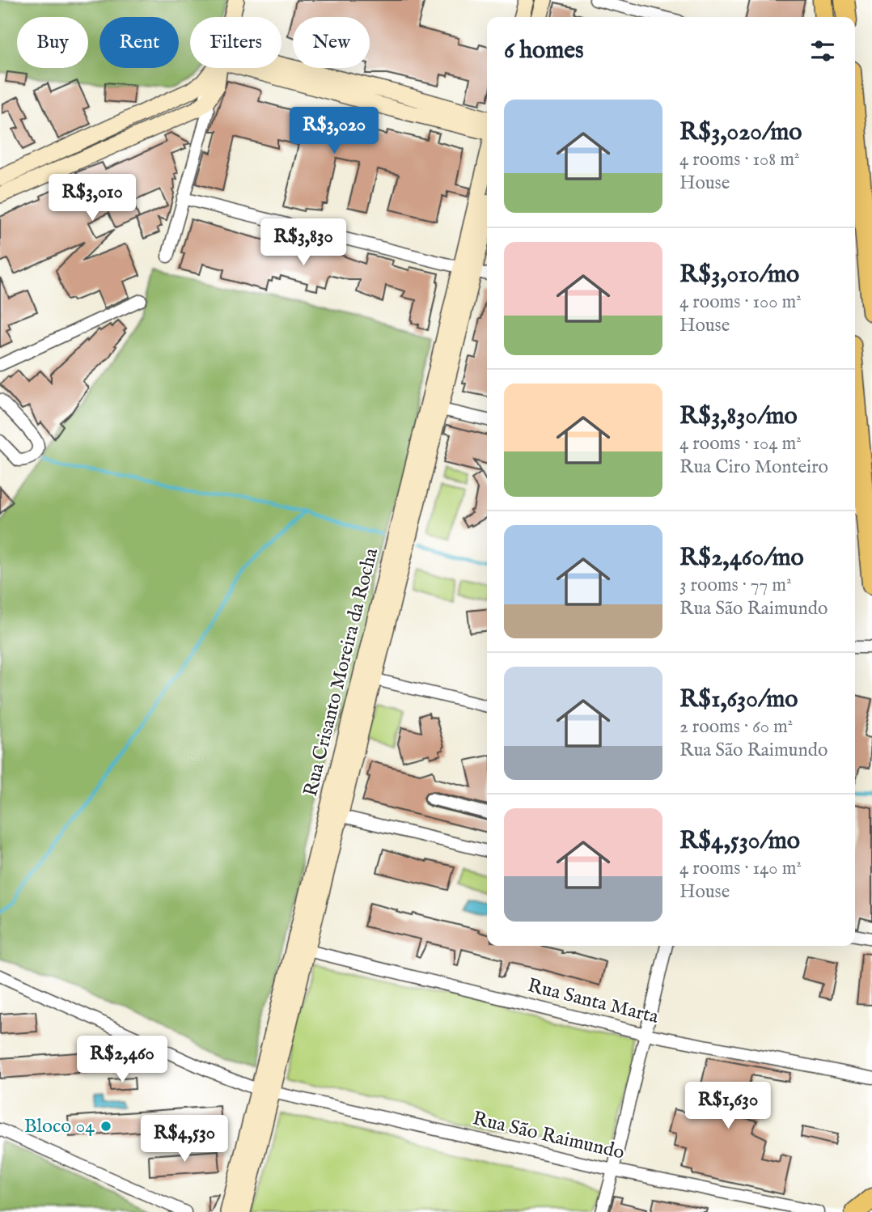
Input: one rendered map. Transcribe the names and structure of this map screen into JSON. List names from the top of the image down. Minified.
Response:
{"streets":{"main road":["Rua Crisanto Moreira da Rocha"],"street":["Rua Santa Marta","Rua São Raimundo"]},"crossings":[["Rua Crisanto Moreira da Rocha","Rua Santa Marta"],["Rua Crisanto Moreira da Rocha","Rua São Raimundo"]],"places":["Bloco 04"],"page":{"chip":["Buy","Rent","Filters","New"],"heading":"6 homes","list":[{"name":"R$3,020/mo","note":"4 rooms · 108 m² · House"},{"name":"R$3,010/mo","note":"4 rooms · 100 m² · House"},{"name":"R$3,830/mo","note":"4 rooms · 104 m² · Rua Ciro Monteiro"},{"name":"R$2,460/mo","note":"3 rooms · 77 m² · Rua São Raimundo"},{"name":"R$1,630/mo","note":"2 rooms · 60 m² · Rua São Raimundo"},{"name":"R$4,530/mo","note":"4 rooms · 140 m² · House"}],"price":["R$3,020","R$3,010","R$3,830","R$2,460","R$1,630","R$4,530"]}}
